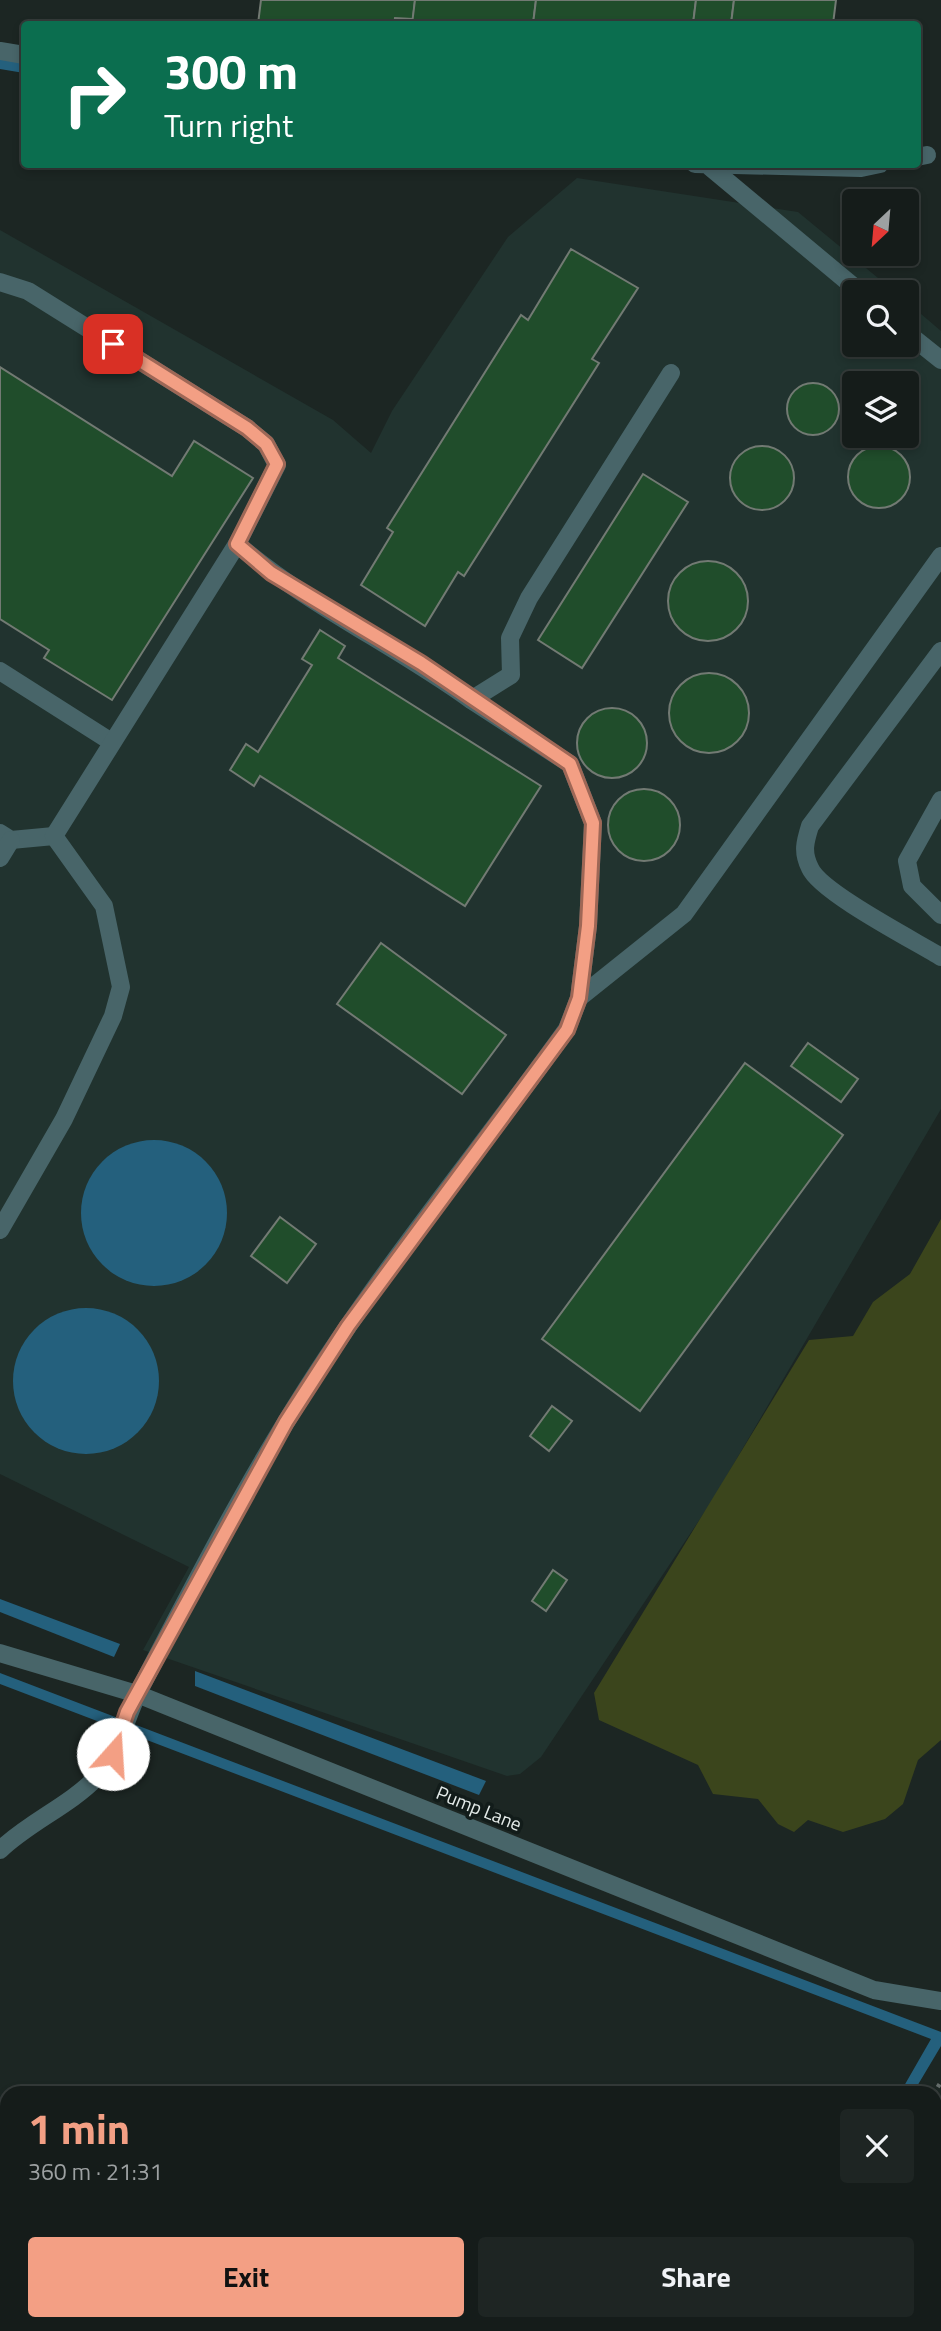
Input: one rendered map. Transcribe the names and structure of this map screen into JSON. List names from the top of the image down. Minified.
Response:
{"streets":{"street":["Pump Lane"]},"north":"bottom left","page":{"turn":["300 m","Turn right"],"heading":["1 min","360 m · 21:31"],"buttons":["Exit","Share"]}}
